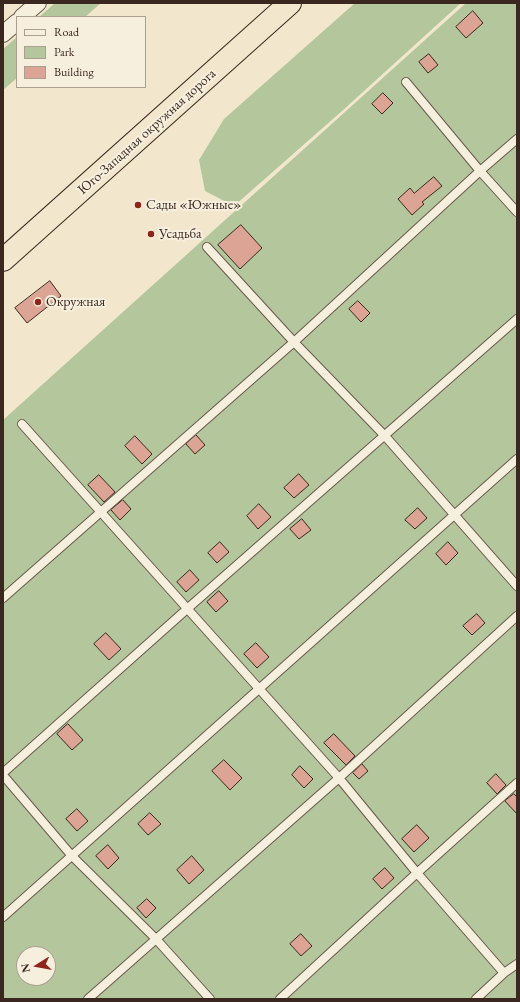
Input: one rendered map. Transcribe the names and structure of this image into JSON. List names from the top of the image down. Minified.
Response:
{"streets":{"highway":["Юго-Западная окружная дорога"]},"places":["Сады «Южные»","Усадьба","Окружная"],"legend":["Road","Park","Building"],"north":"left"}
